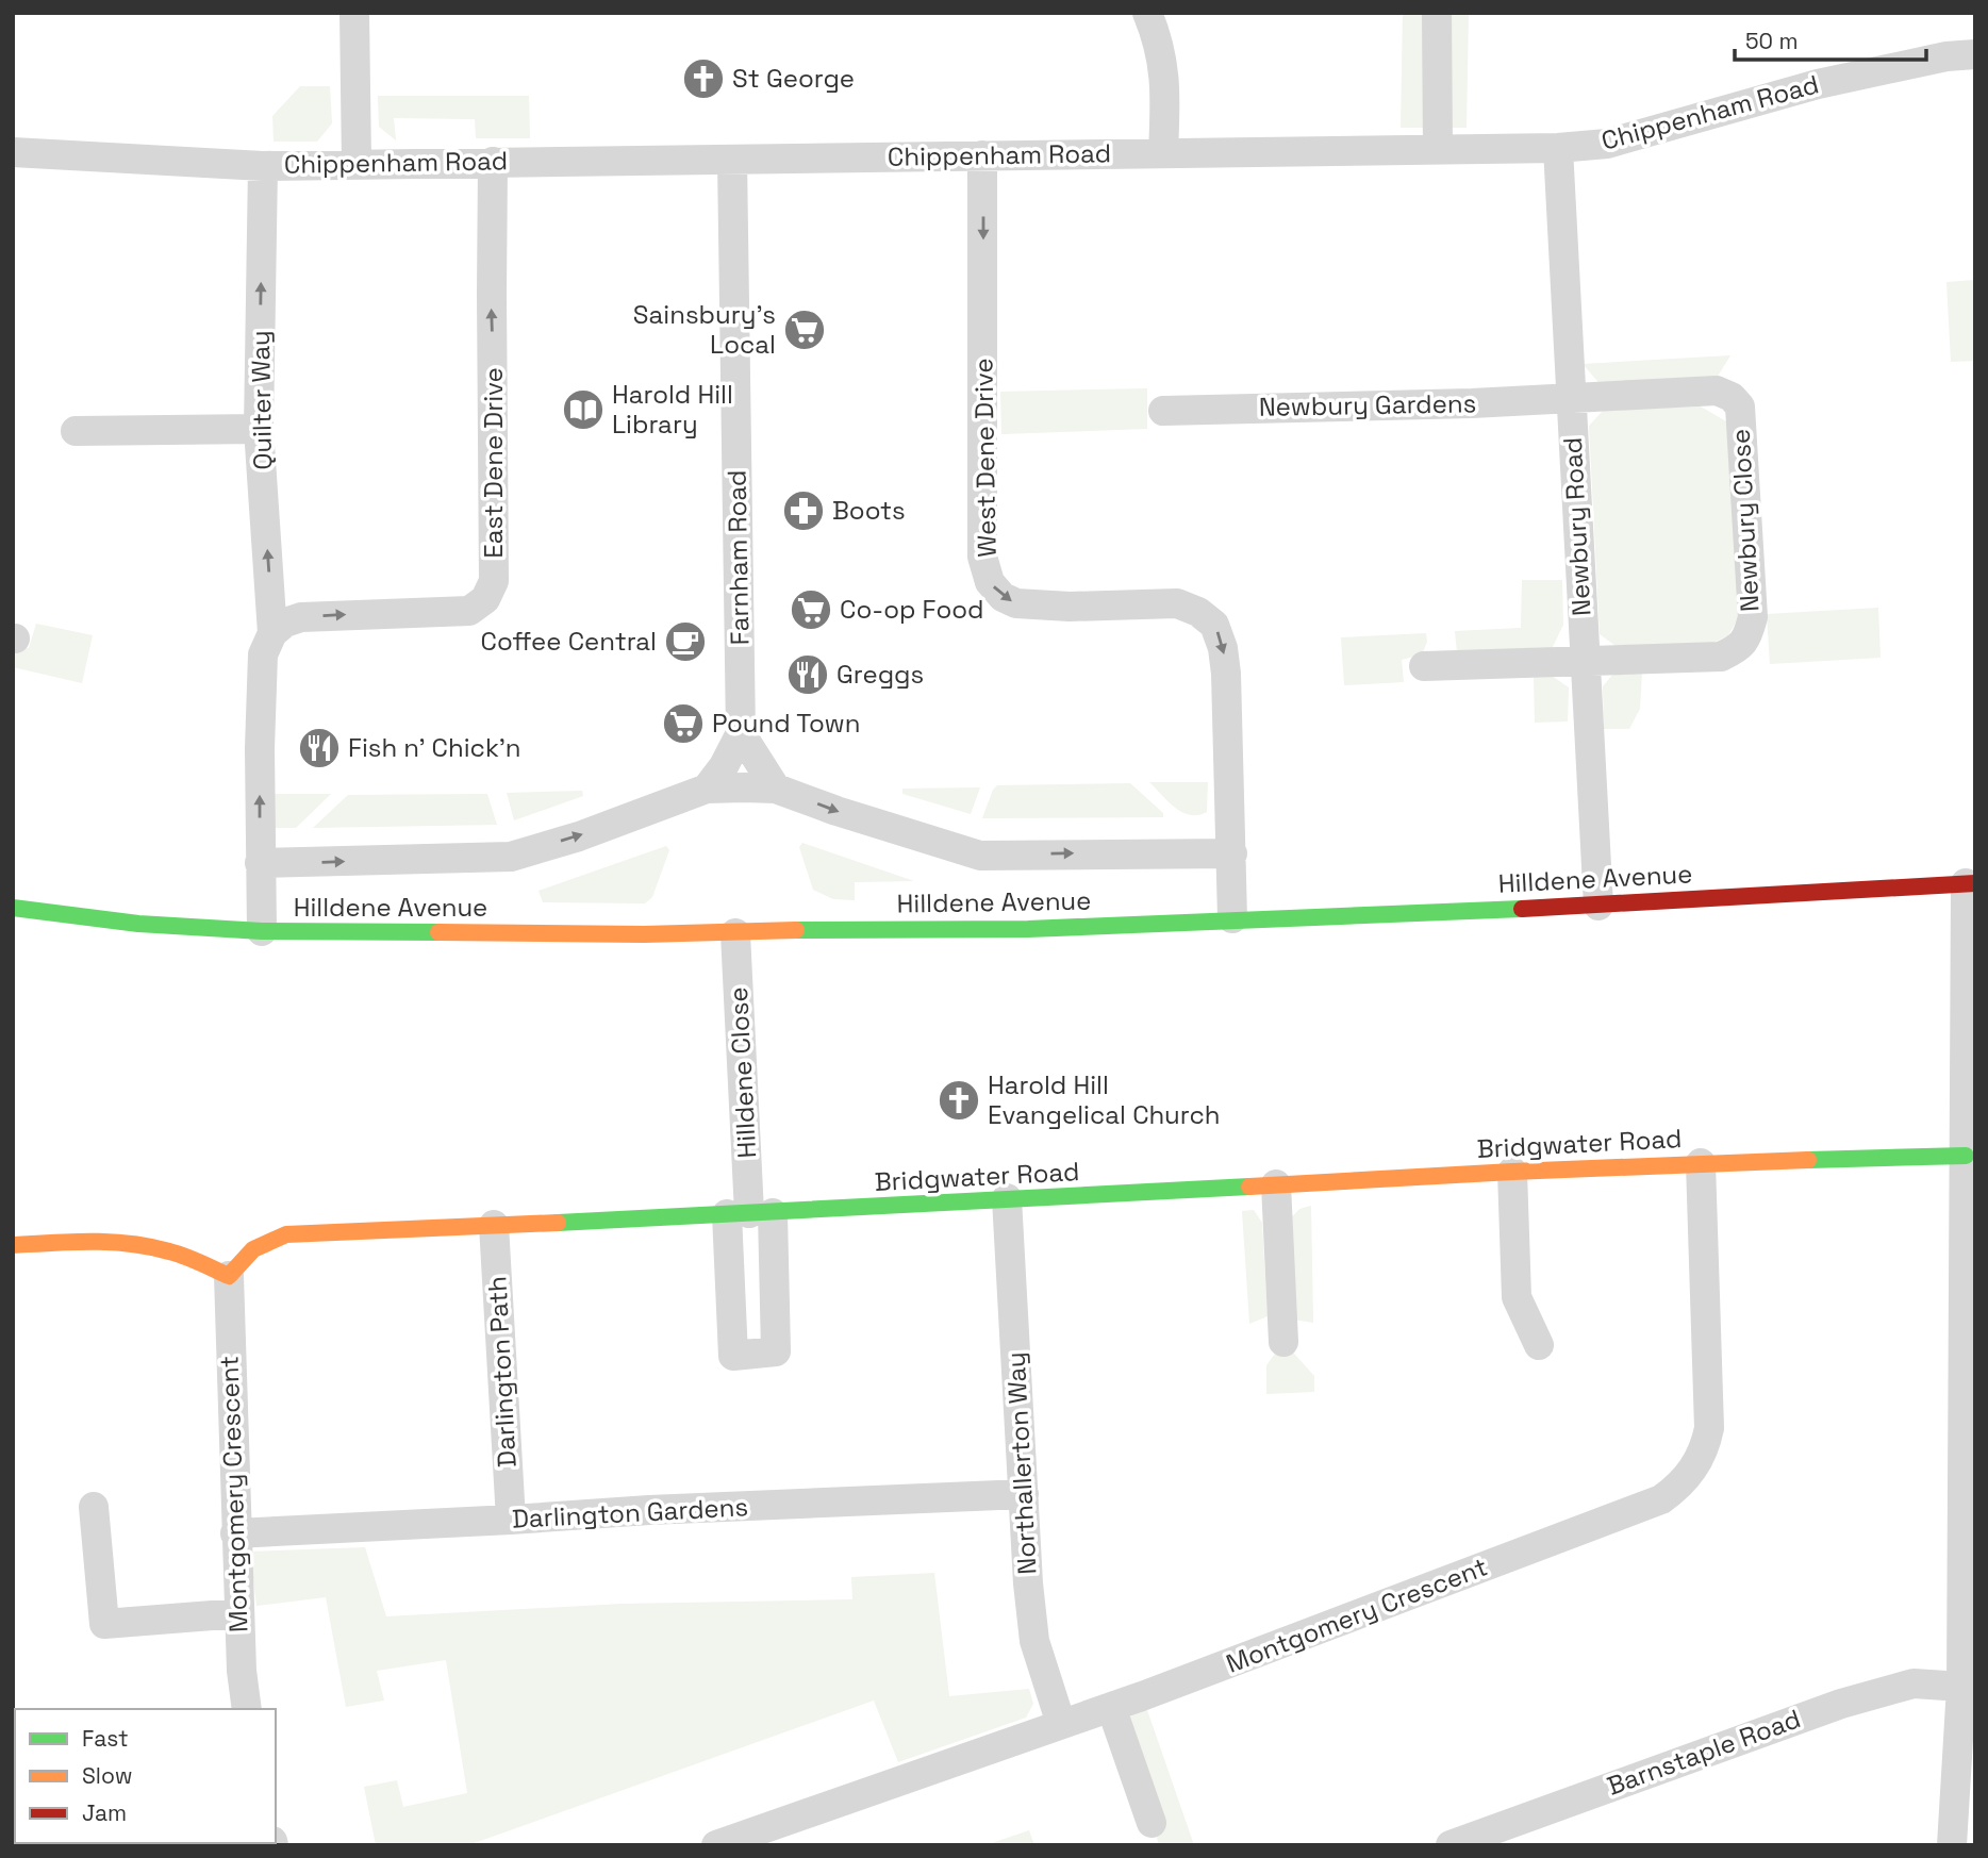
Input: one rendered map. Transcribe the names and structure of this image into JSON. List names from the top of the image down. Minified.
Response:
{"streets":{"street":["Chippenham Road","Quilter Way","Newbury Gardens","West Dene Drive","East Dene Drive","Newbury Close","Newbury Road","Farnham Road","Hilldene Avenue","Hilldene Close","Bridgwater Road","Darlington Path","Northallerton Way","Montgomery Crescent","Darlington Gardens","Barnstaple Road"]},"crossings":[["Chippenham Road","Quilter Way"],["Chippenham Road","West Dene Drive"],["Chippenham Road","East Dene Drive"],["Chippenham Road","Newbury Road"],["Chippenham Road","Farnham Road"],["Quilter Way","East Dene Drive"],["Newbury Gardens","Newbury Close"],["Newbury Gardens","Newbury Road"],["West Dene Drive","Hilldene Avenue"],["Newbury Close","Newbury Road"],["Newbury Road","Hilldene Avenue"],["Hilldene Avenue","Hilldene Close"],["Hilldene Close","Bridgwater Road"],["Bridgwater Road","Darlington Path"],["Bridgwater Road","Northallerton Way"],["Bridgwater Road","Montgomery Crescent"],["Darlington Path","Darlington Gardens"],["Northallerton Way","Montgomery Crescent"],["Northallerton Way","Darlington Gardens"],["Montgomery Crescent","Darlington Gardens"]],"one_way":["Quilter Way","West Dene Drive"],"places":{"church":["St George","Harold Hill Evangelical Church"],"supermarket":["Sainsbury's Local","Co-op Food","Pound Town"],"library":["Harold Hill Library"],"pharmacy":["Boots"],"cafe":["Coffee Central"],"restaurant":["Greggs","Fish n' Chick'n"]},"legend":["Fast","Slow","Jam"],"scale_bar":"50 m"}
